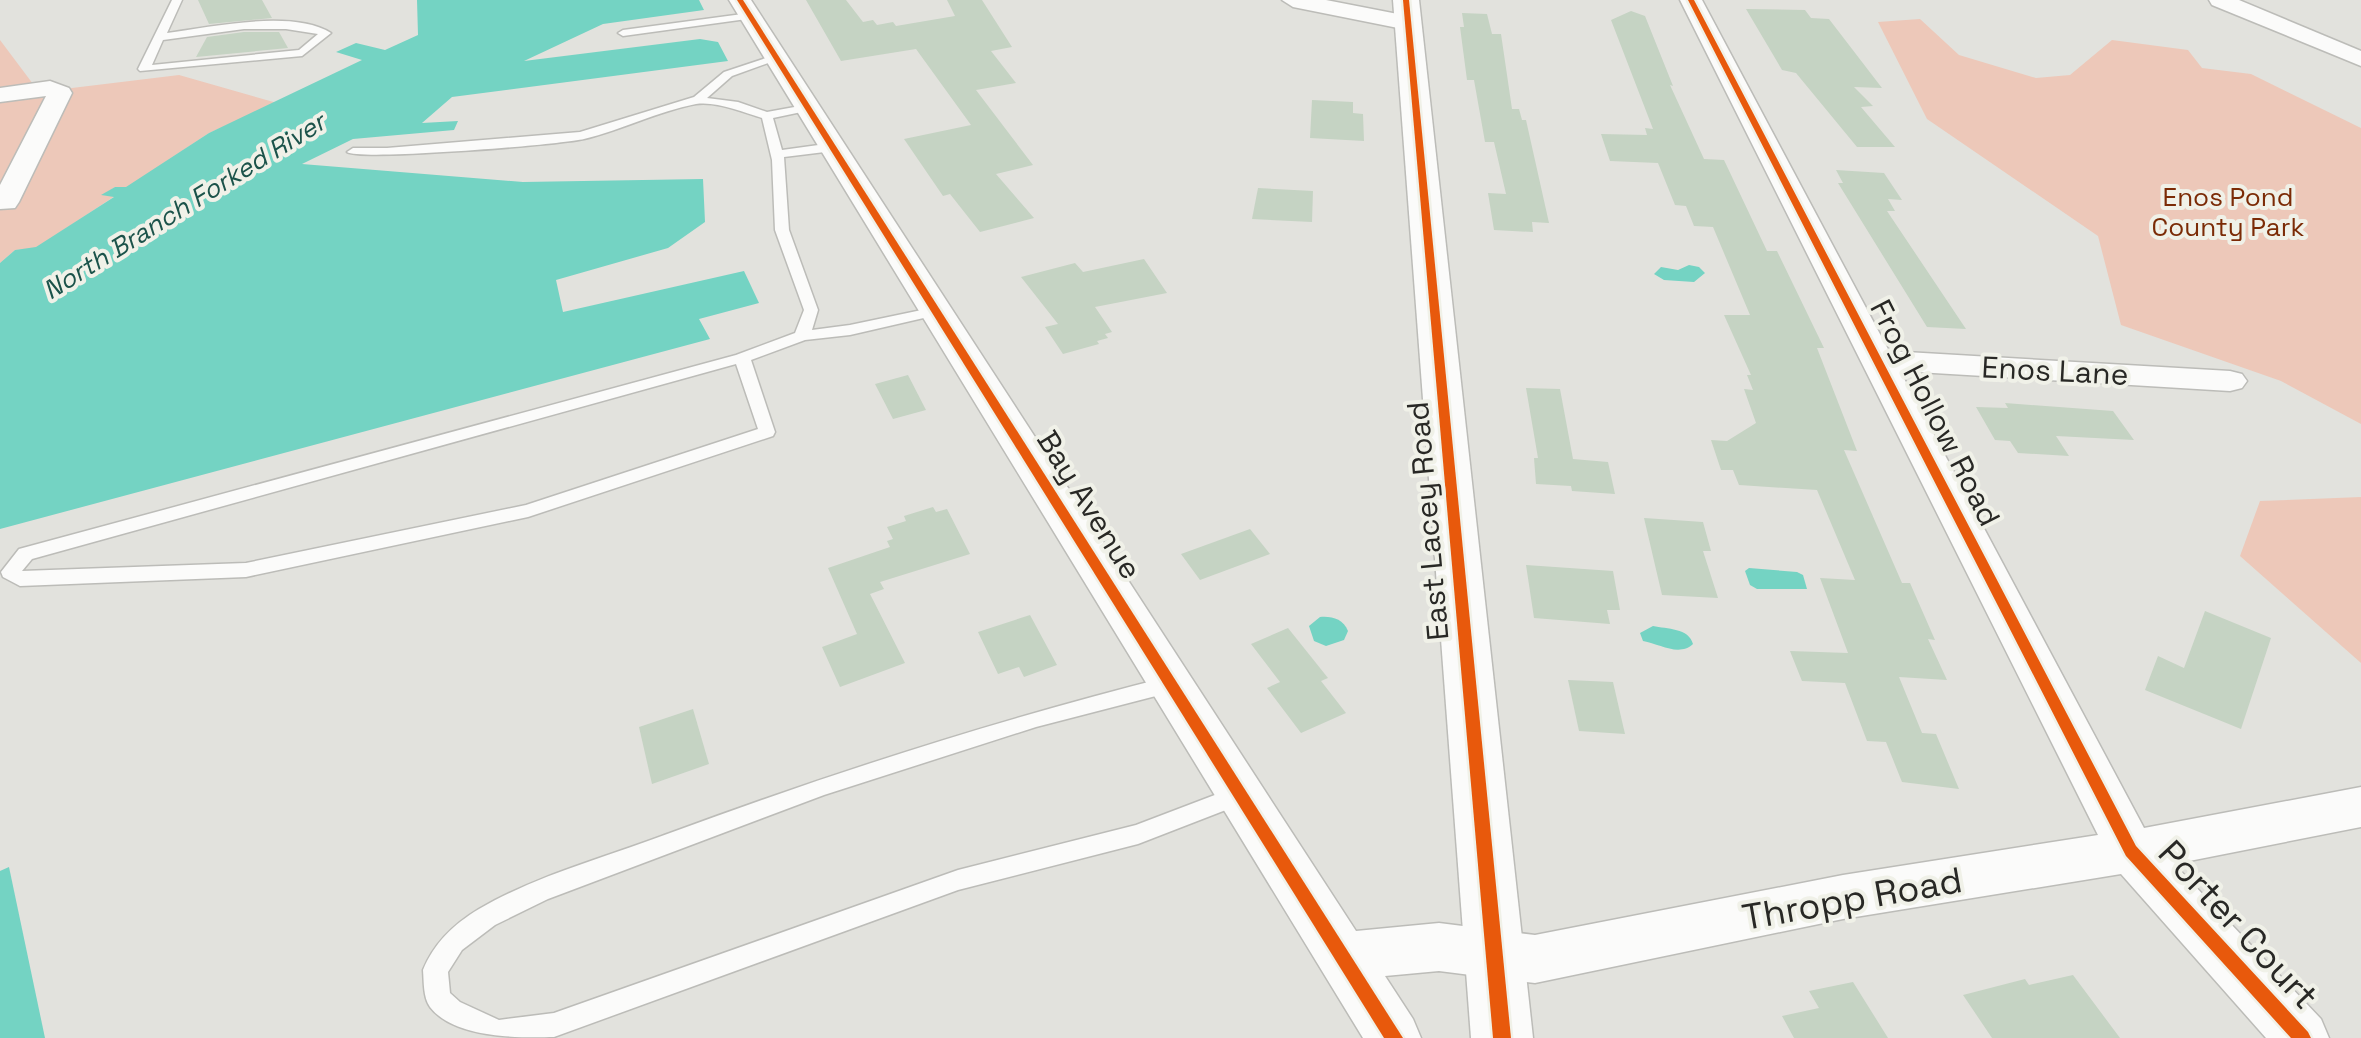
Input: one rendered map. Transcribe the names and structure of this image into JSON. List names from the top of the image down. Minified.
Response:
{"streets":{"street":["Enos Lane","Frog Hollow Road","Bay Avenue","East Lacey Road","Thropp Road","Porter Court"]},"crossings":[["Enos Lane","Frog Hollow Road"],["Frog Hollow Road","Thropp Road"],["Frog Hollow Road","Porter Court"],["Bay Avenue","Thropp Road"],["East Lacey Road","Thropp Road"],["Thropp Road","Porter Court"]],"water":["North Branch Forked River"],"parks":["Enos Pond County Park"]}
